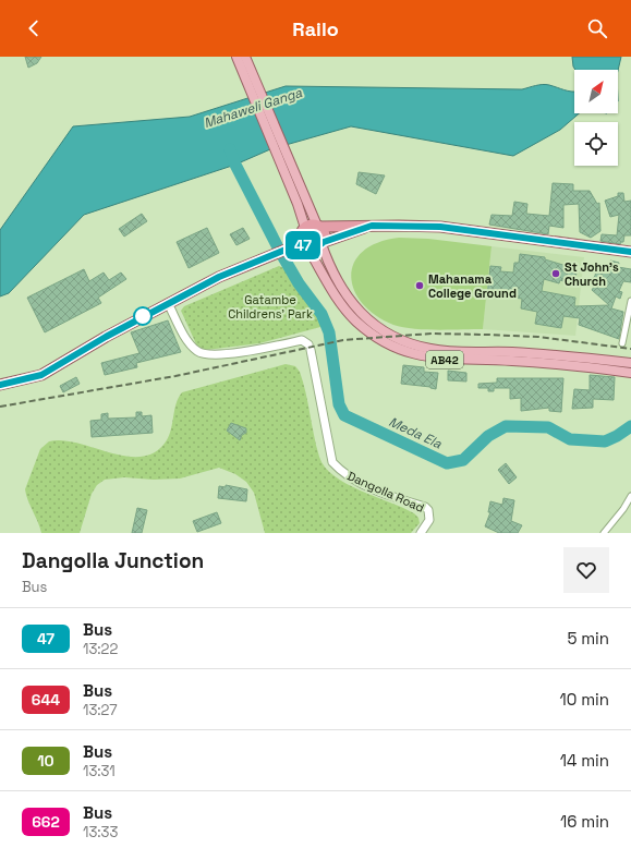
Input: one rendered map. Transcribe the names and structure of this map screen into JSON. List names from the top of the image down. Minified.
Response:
{"streets":{"main road":["AB42"],"street":["Dangolla Road"]},"water":["Mahaweli Ganga","Meda Ela"],"parks":["Gatambe Childrens' Park"],"places":["St John's Church","Mahanama College Ground"],"lines":["bus line 47"],"north":"top right","page":{"header":"Railo","on_map":"47","heading":["Dangolla Junction","Bus"],"list":[{"mark":"47","name":"Bus","note":"13:22","value":"5 min"},{"mark":"644","name":"Bus","note":"13:27","value":"10 min"},{"mark":"10","name":"Bus","note":"13:31","value":"14 min"},{"mark":"662","name":"Bus","note":"13:33","value":"16 min"}]}}
